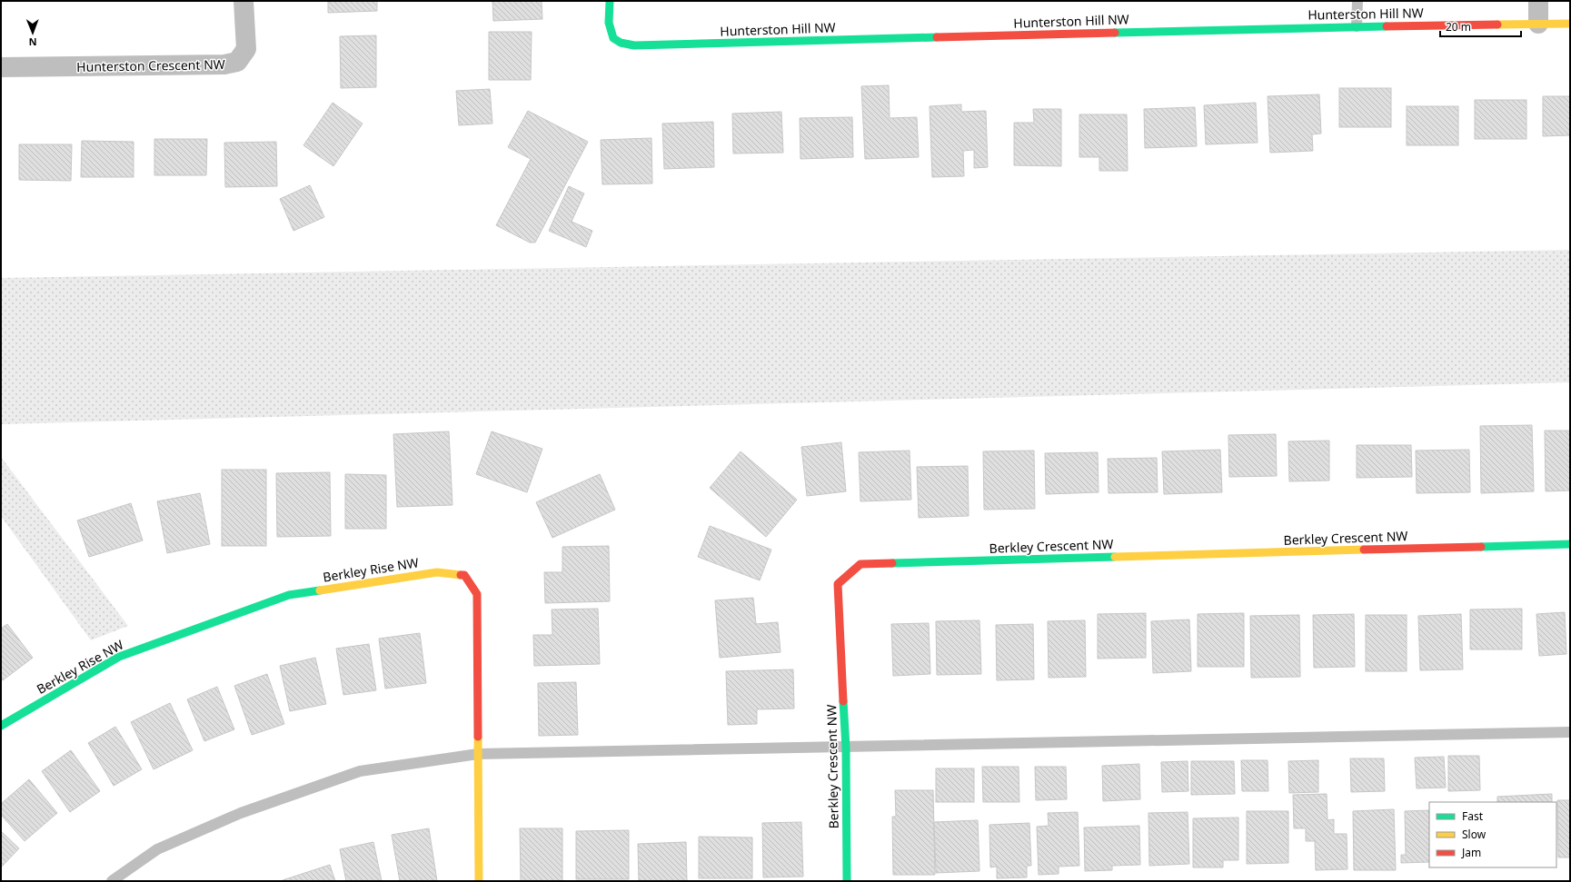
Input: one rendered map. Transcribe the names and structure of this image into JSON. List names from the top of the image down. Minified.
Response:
{"streets":{"street":["Hunterston Hill NW","Hunterston Crescent NW","Berkley Crescent NW","Berkley Rise NW"]},"legend":["Fast","Slow","Jam"],"scale_bar":"20 m","north":"bottom"}
